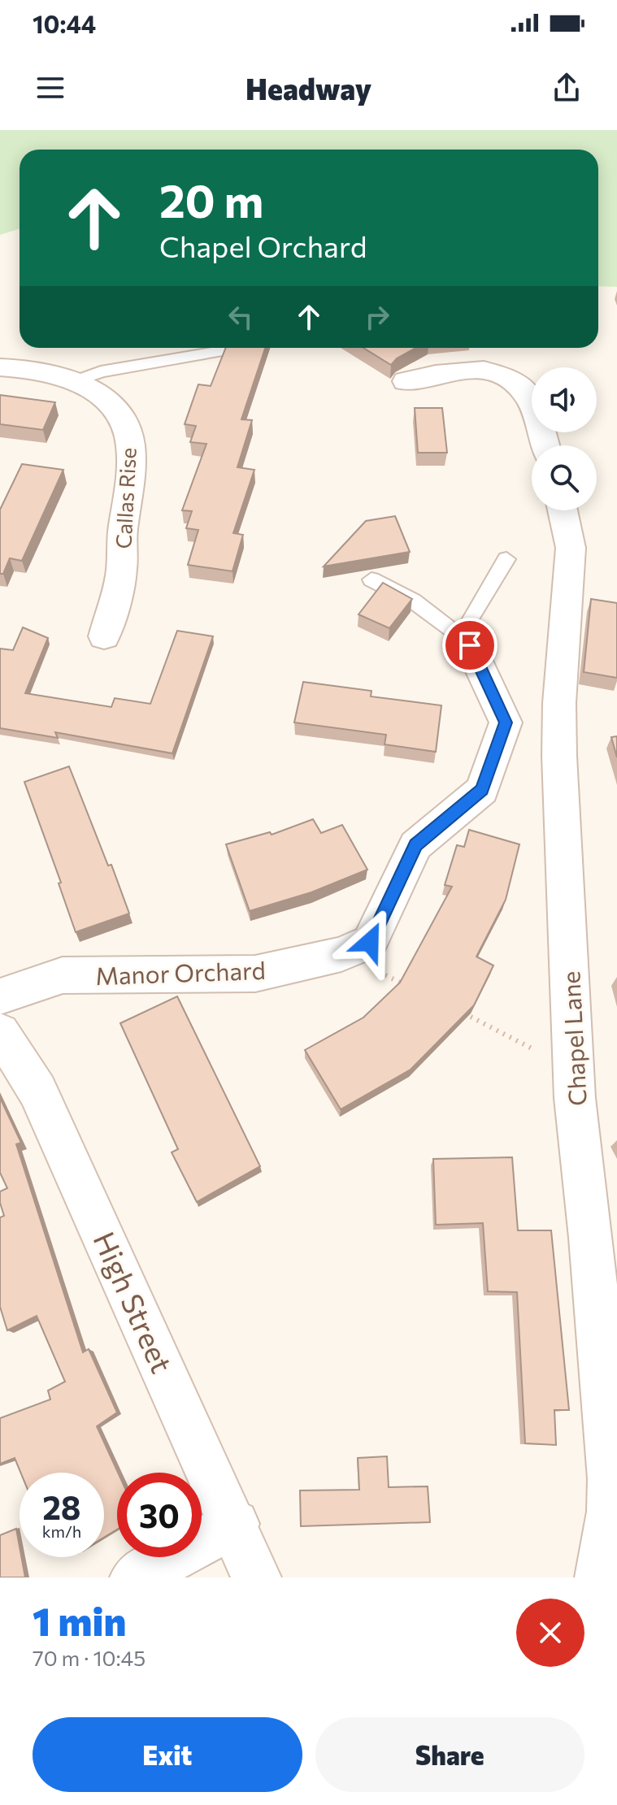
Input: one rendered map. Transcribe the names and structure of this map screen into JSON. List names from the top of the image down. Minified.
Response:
{"streets":{"street":["Callas Rise","Manor Orchard","Chapel Lane","High Street"]},"page":{"status":"10:44","header":"Headway","turn":["20 m","Chapel Orchard"],"speed":"28 km/h","limit":"30","heading":["1 min","70 m · 10:45"],"buttons":["Exit","Share"]}}
